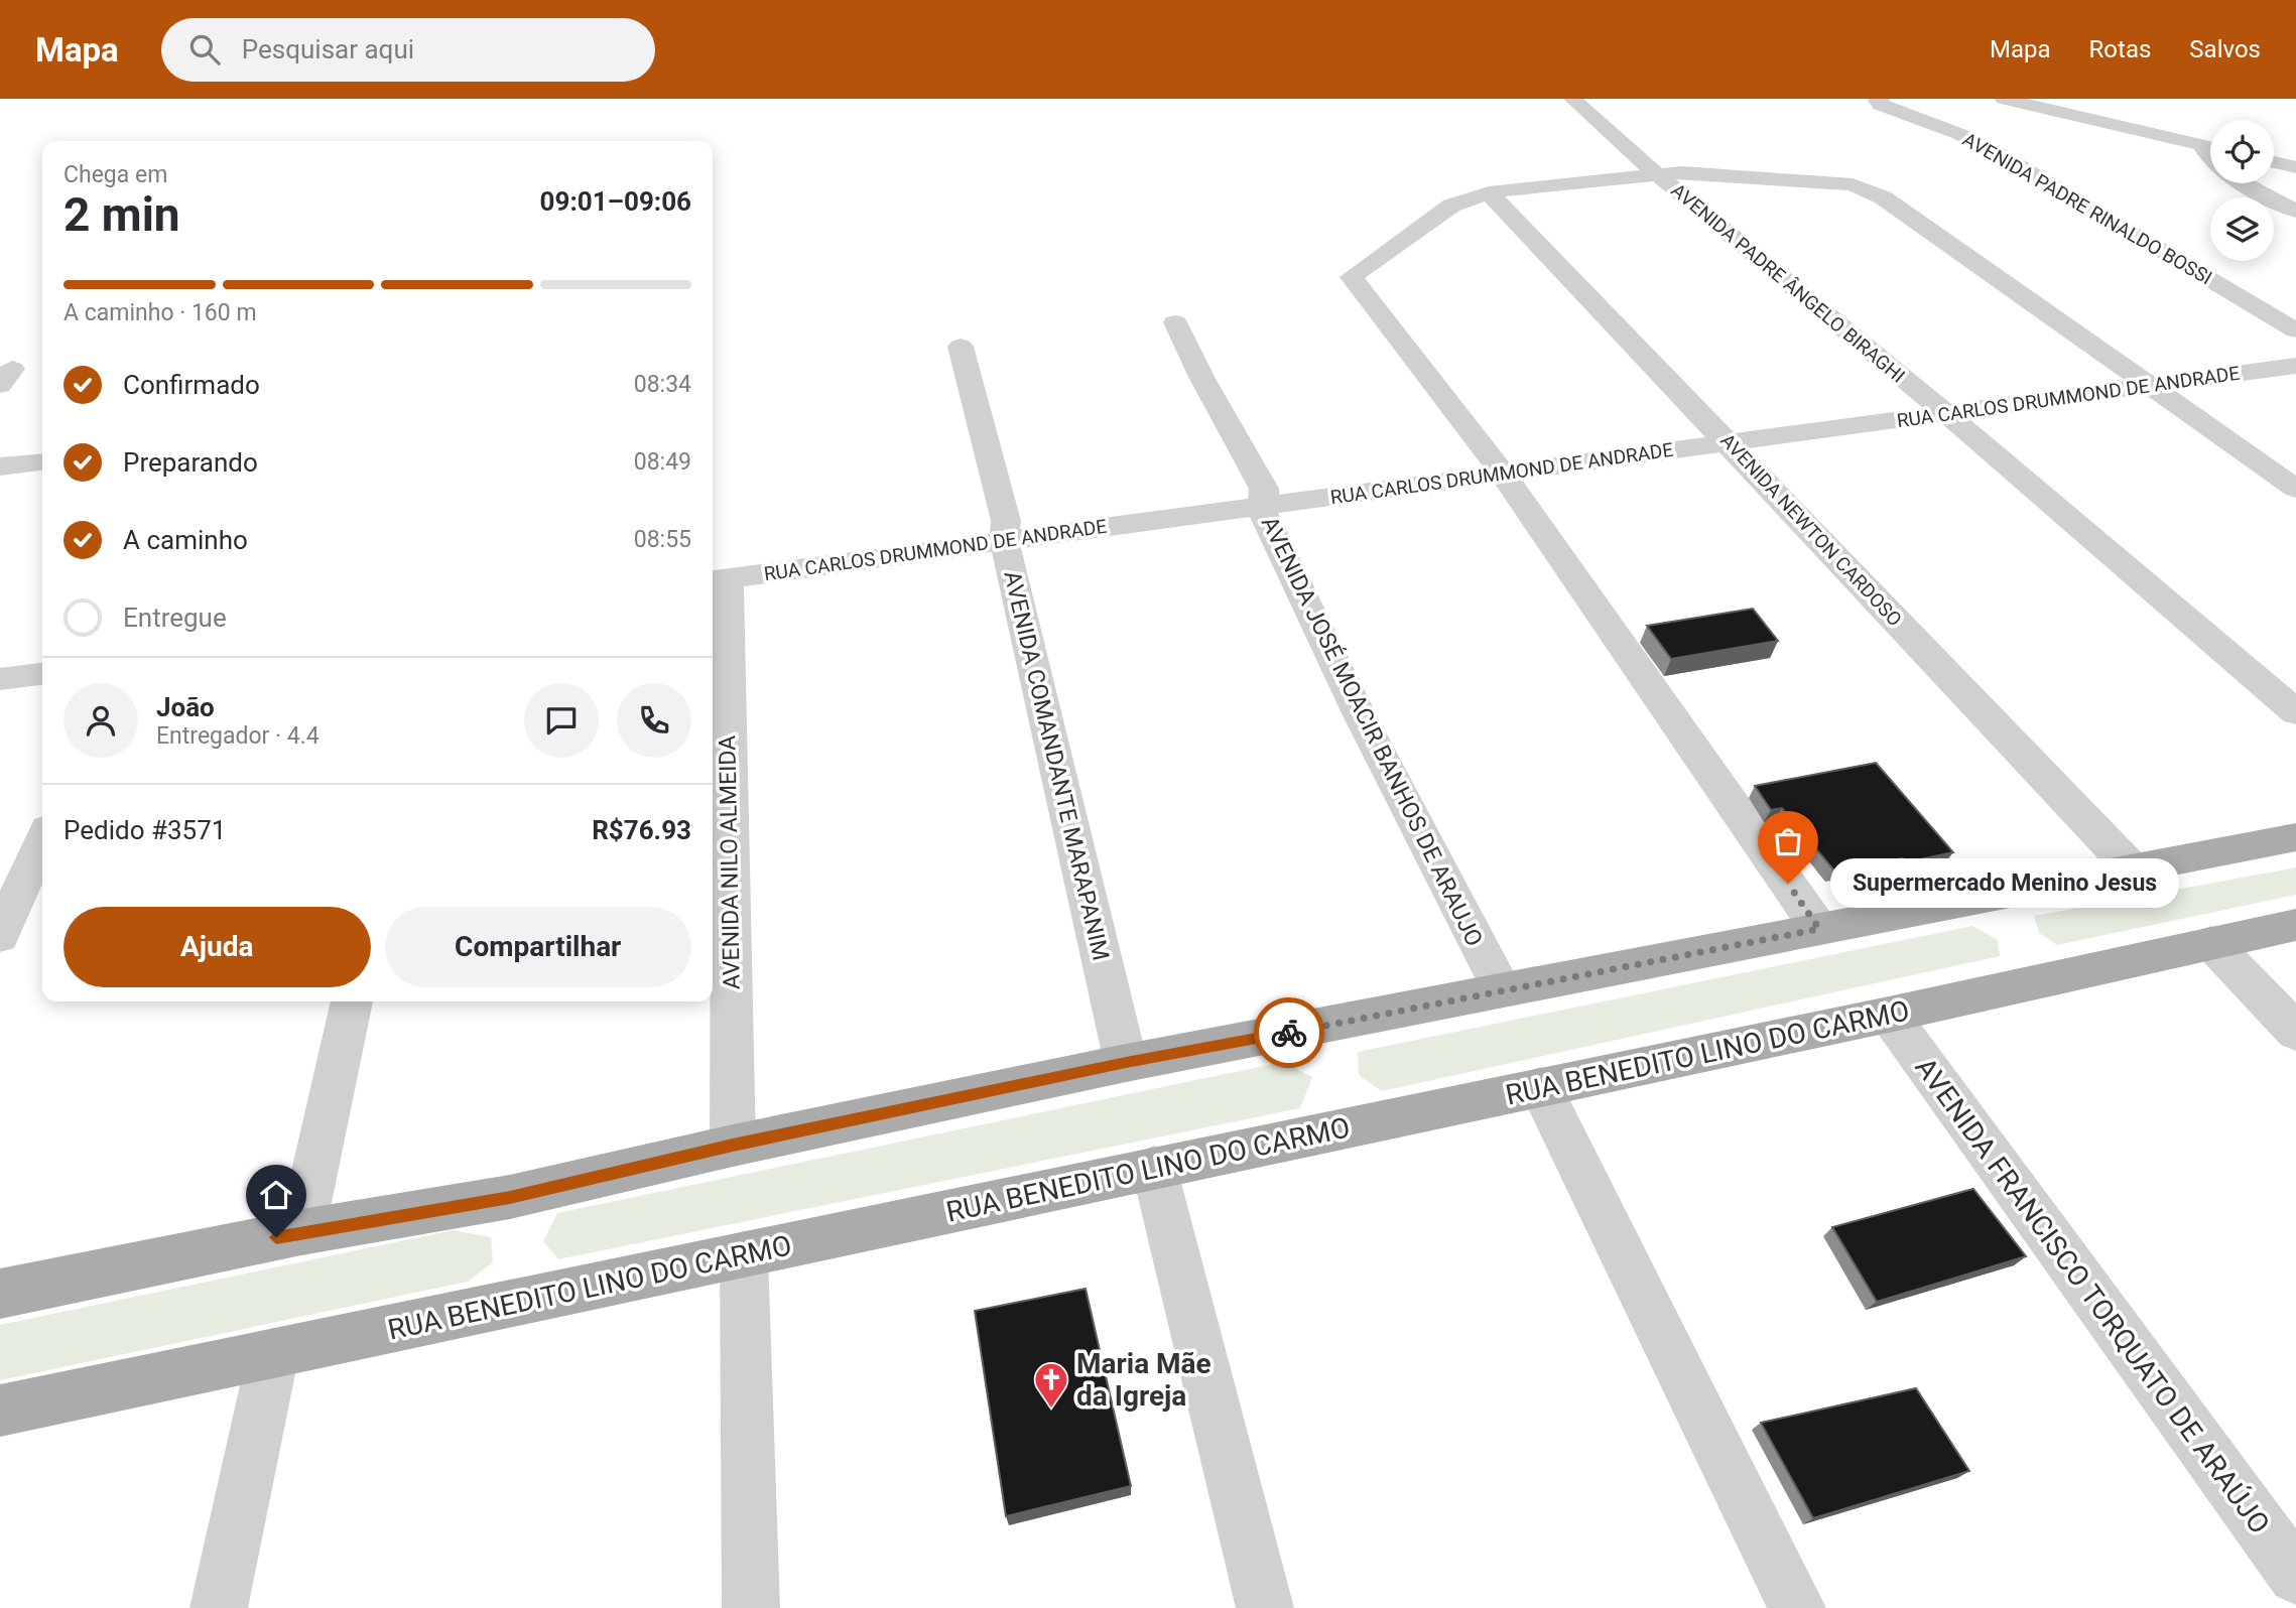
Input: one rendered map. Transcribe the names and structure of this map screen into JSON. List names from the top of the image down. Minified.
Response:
{"streets":{"main road":["RUA BENEDITO LINO DO CARMO"],"street":["AVENIDA PADRE RINALDO BOSSI","AVENIDA PADRE ÂNGELO BIRAGHI","RUA CARLOS DRUMMOND DE ANDRADE","AVENIDA NEWTON CARDOSO","AVENIDA JOSÉ MOACIR BANHOS DE ARAUJO","AVENIDA COMANDANTE MARAPANIM","AVENIDA NILO ALMEIDA","AVENIDA FRANCISCO TORQUATO DE ARAÚJO"]},"crossings":[["AVENIDA PADRE ÂNGELO BIRAGHI","RUA CARLOS DRUMMOND DE ANDRADE"],["RUA CARLOS DRUMMOND DE ANDRADE","AVENIDA NEWTON CARDOSO"],["RUA CARLOS DRUMMOND DE ANDRADE","AVENIDA JOSÉ MOACIR BANHOS DE ARAUJO"],["RUA CARLOS DRUMMOND DE ANDRADE","AVENIDA COMANDANTE MARAPANIM"],["RUA CARLOS DRUMMOND DE ANDRADE","AVENIDA NILO ALMEIDA"],["RUA BENEDITO LINO DO CARMO","AVENIDA FRANCISCO TORQUATO DE ARAÚJO"]],"places":{"other":["Supermercado Menino Jesus"],"church":["Maria Mãe da Igreja"]},"page":{"header":"Mapa","search":"Pesquisar aqui","nav":["Mapa","Rotas","Salvos"],"heading":["2 min","Chega em","09:01–09:06"],"panel":["João","Entregador · 4.4","Pedido #3571","R$76.93"],"bar":"A caminho · 160 m","list":[["Confirmado","08:34"],["Preparando","08:49"],["A caminho","08:55"],"Entregue"],"bubble":"Supermercado Menino Jesus","buttons":["Ajuda","Compartilhar"]}}
